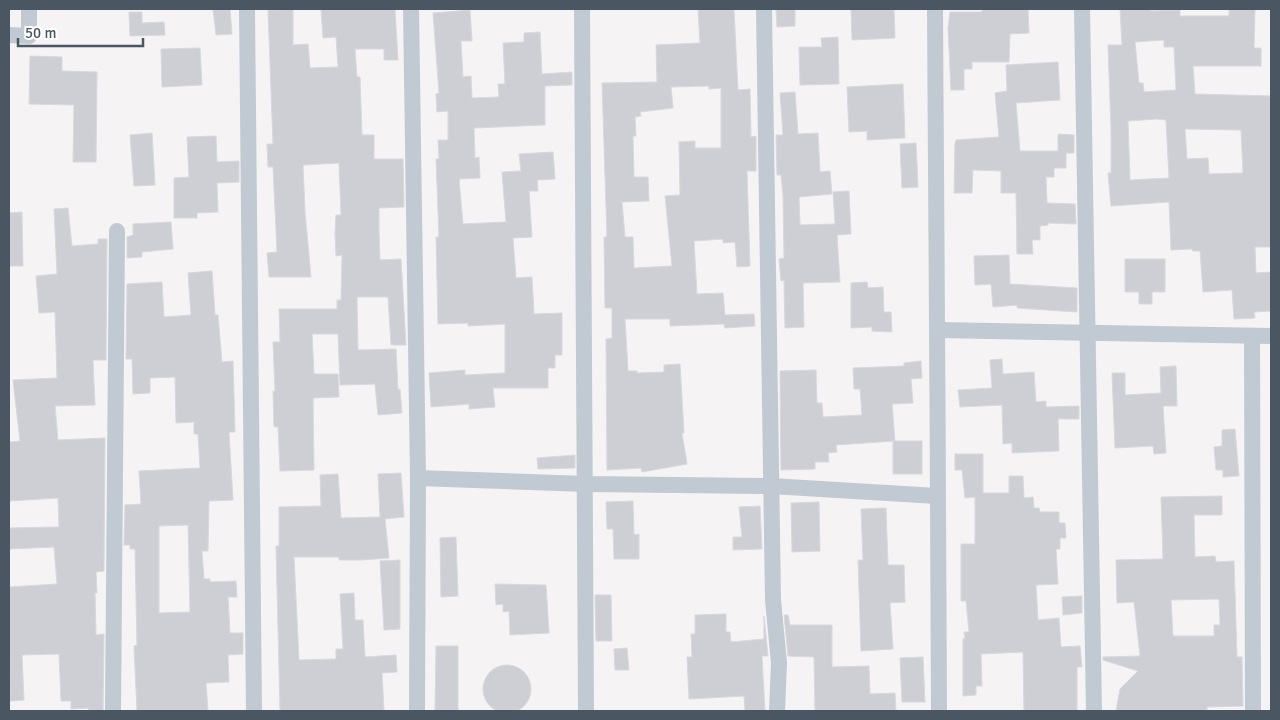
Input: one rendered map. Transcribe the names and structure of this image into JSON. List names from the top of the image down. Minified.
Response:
{"scale_bar":"50 m"}
